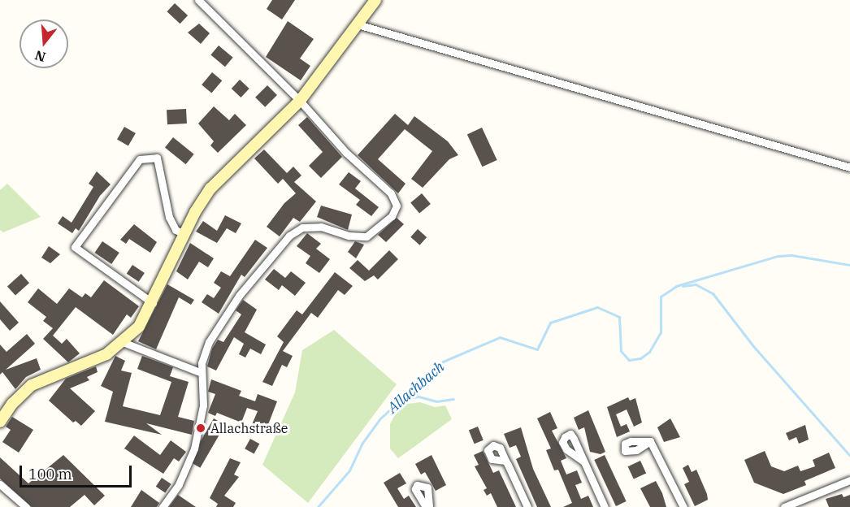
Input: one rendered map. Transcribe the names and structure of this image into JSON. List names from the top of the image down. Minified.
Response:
{"water":["Allachbach"],"places":["Allachstraße"],"scale_bar":"100 m","north":"bottom"}
